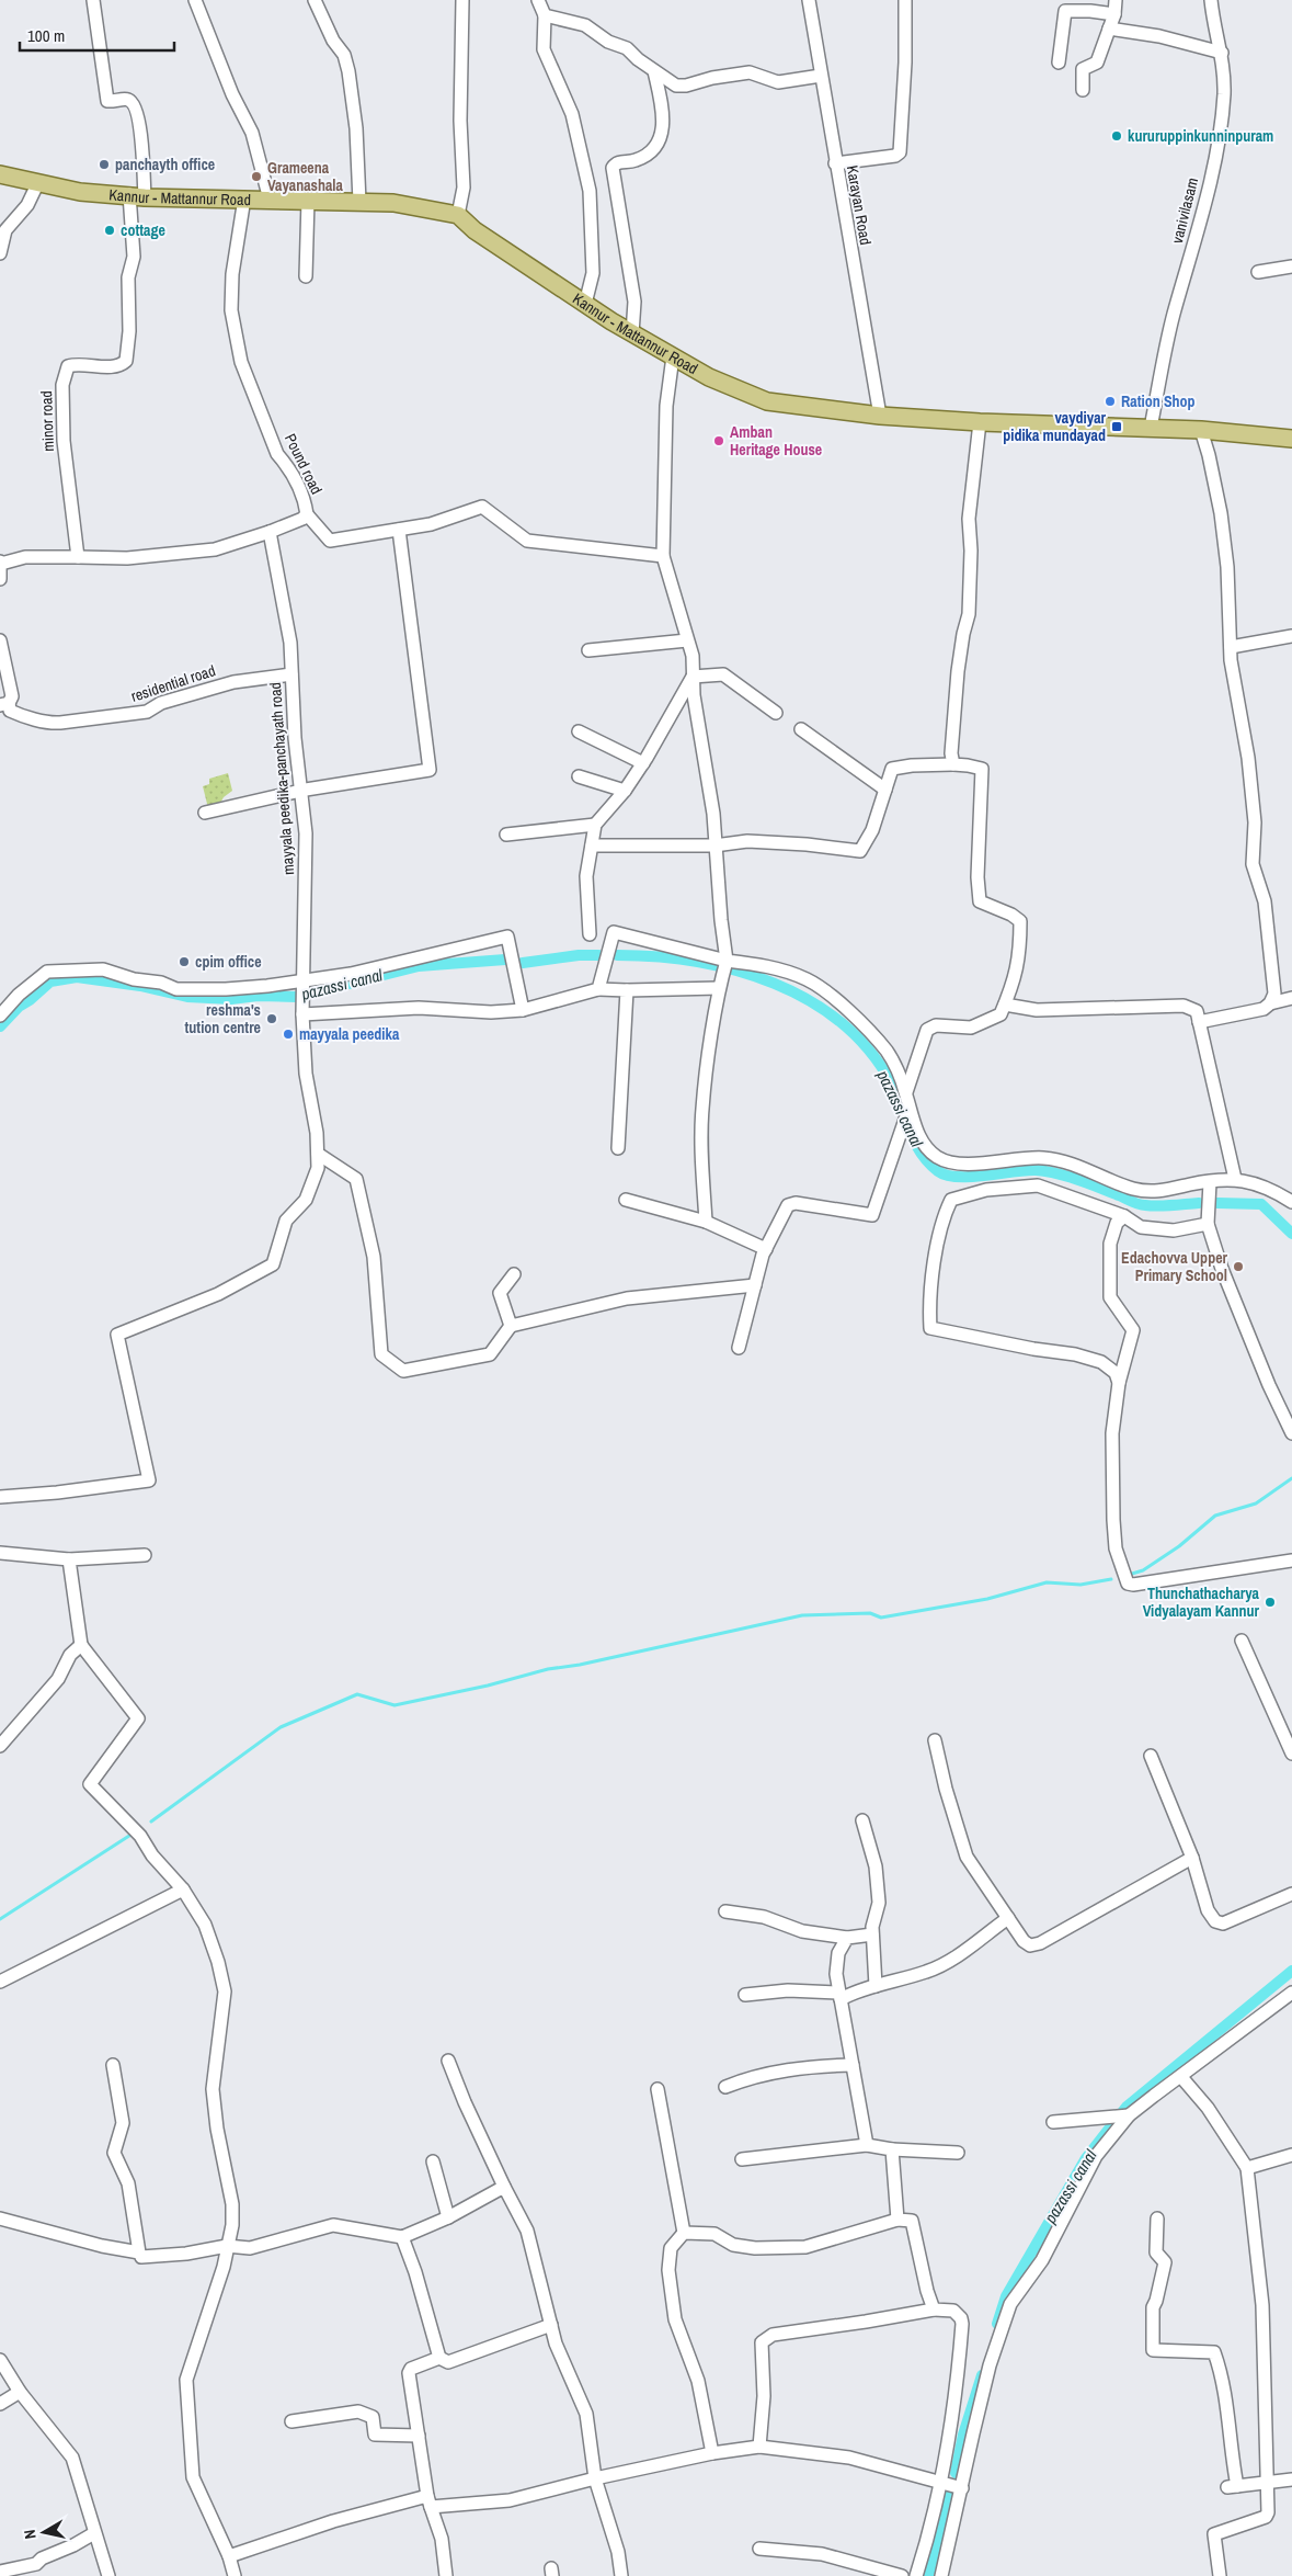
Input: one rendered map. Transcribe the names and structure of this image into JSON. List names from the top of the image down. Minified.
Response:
{"streets":{"main road":["Kannur - Mattannur Road"],"street":["Karayan Road","vanivilasam","minor road","Pound road","residential road","mayyala peedika-panchayath road"]},"crossings":[["Kannur - Mattannur Road","Karayan Road"],["Kannur - Mattannur Road","vanivilasam"],["Kannur - Mattannur Road","minor road"],["Kannur - Mattannur Road","Pound road"],["minor road","Pound road"],["Pound road","mayyala peedika-panchayath road"],["residential road","mayyala peedika-panchayath road"]],"water":["pazassi canal"],"places":{"other":["kururuppinkunninpuram","panchayth office","Grameena Vayanashala","cottage","Ration Shop","Amban Heritage House","cpim office","reshma's tution centre","mayyala peedika","Edachovva Upper Primary School","Thunchathacharya Vidyalayam Kannur"],"transit":["vaydiyar pidika mundayad"]},"scale_bar":"100 m","north":"left"}
